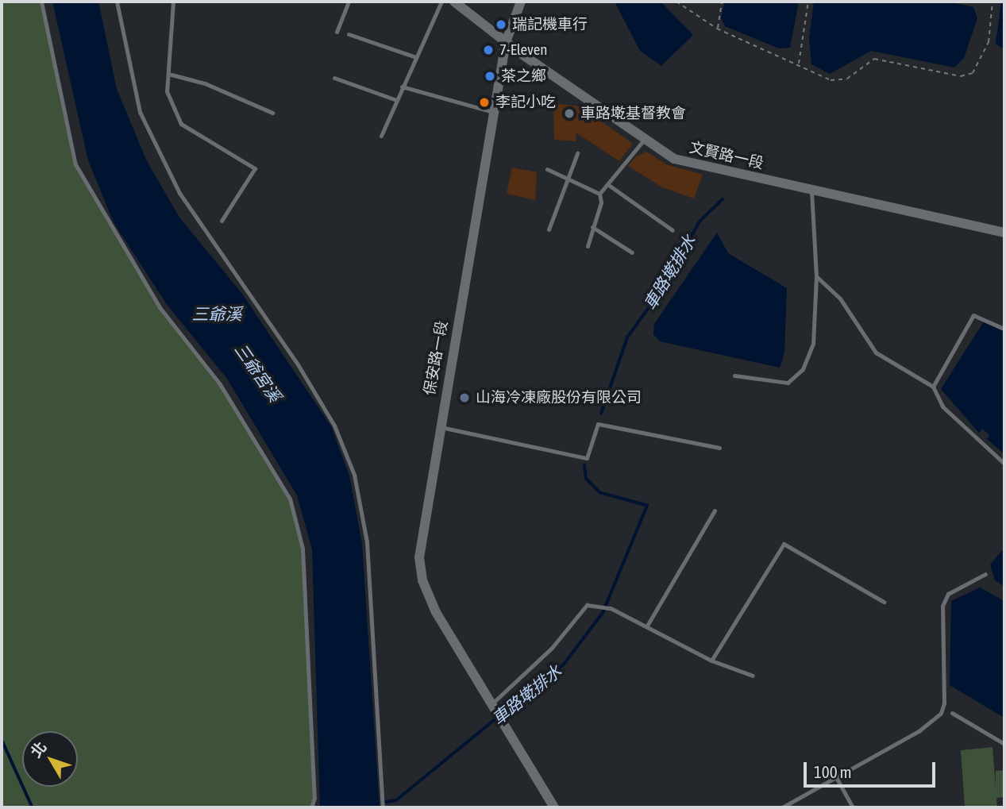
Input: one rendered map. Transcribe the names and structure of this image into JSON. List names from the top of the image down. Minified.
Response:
{"streets":{"street":["文賢路一段","保安路一段"]},"crossings":[["文賢路一段","保安路一段"]],"water":["車路墘排水","三爺溪","三爺宮溪"],"places":["瑞記機車行","7-Eleven","茶之鄉","李記小吃","車路墘基督教會","山海冷凍廠股份有限公司"],"scale_bar":"100 m","north":"top left"}
